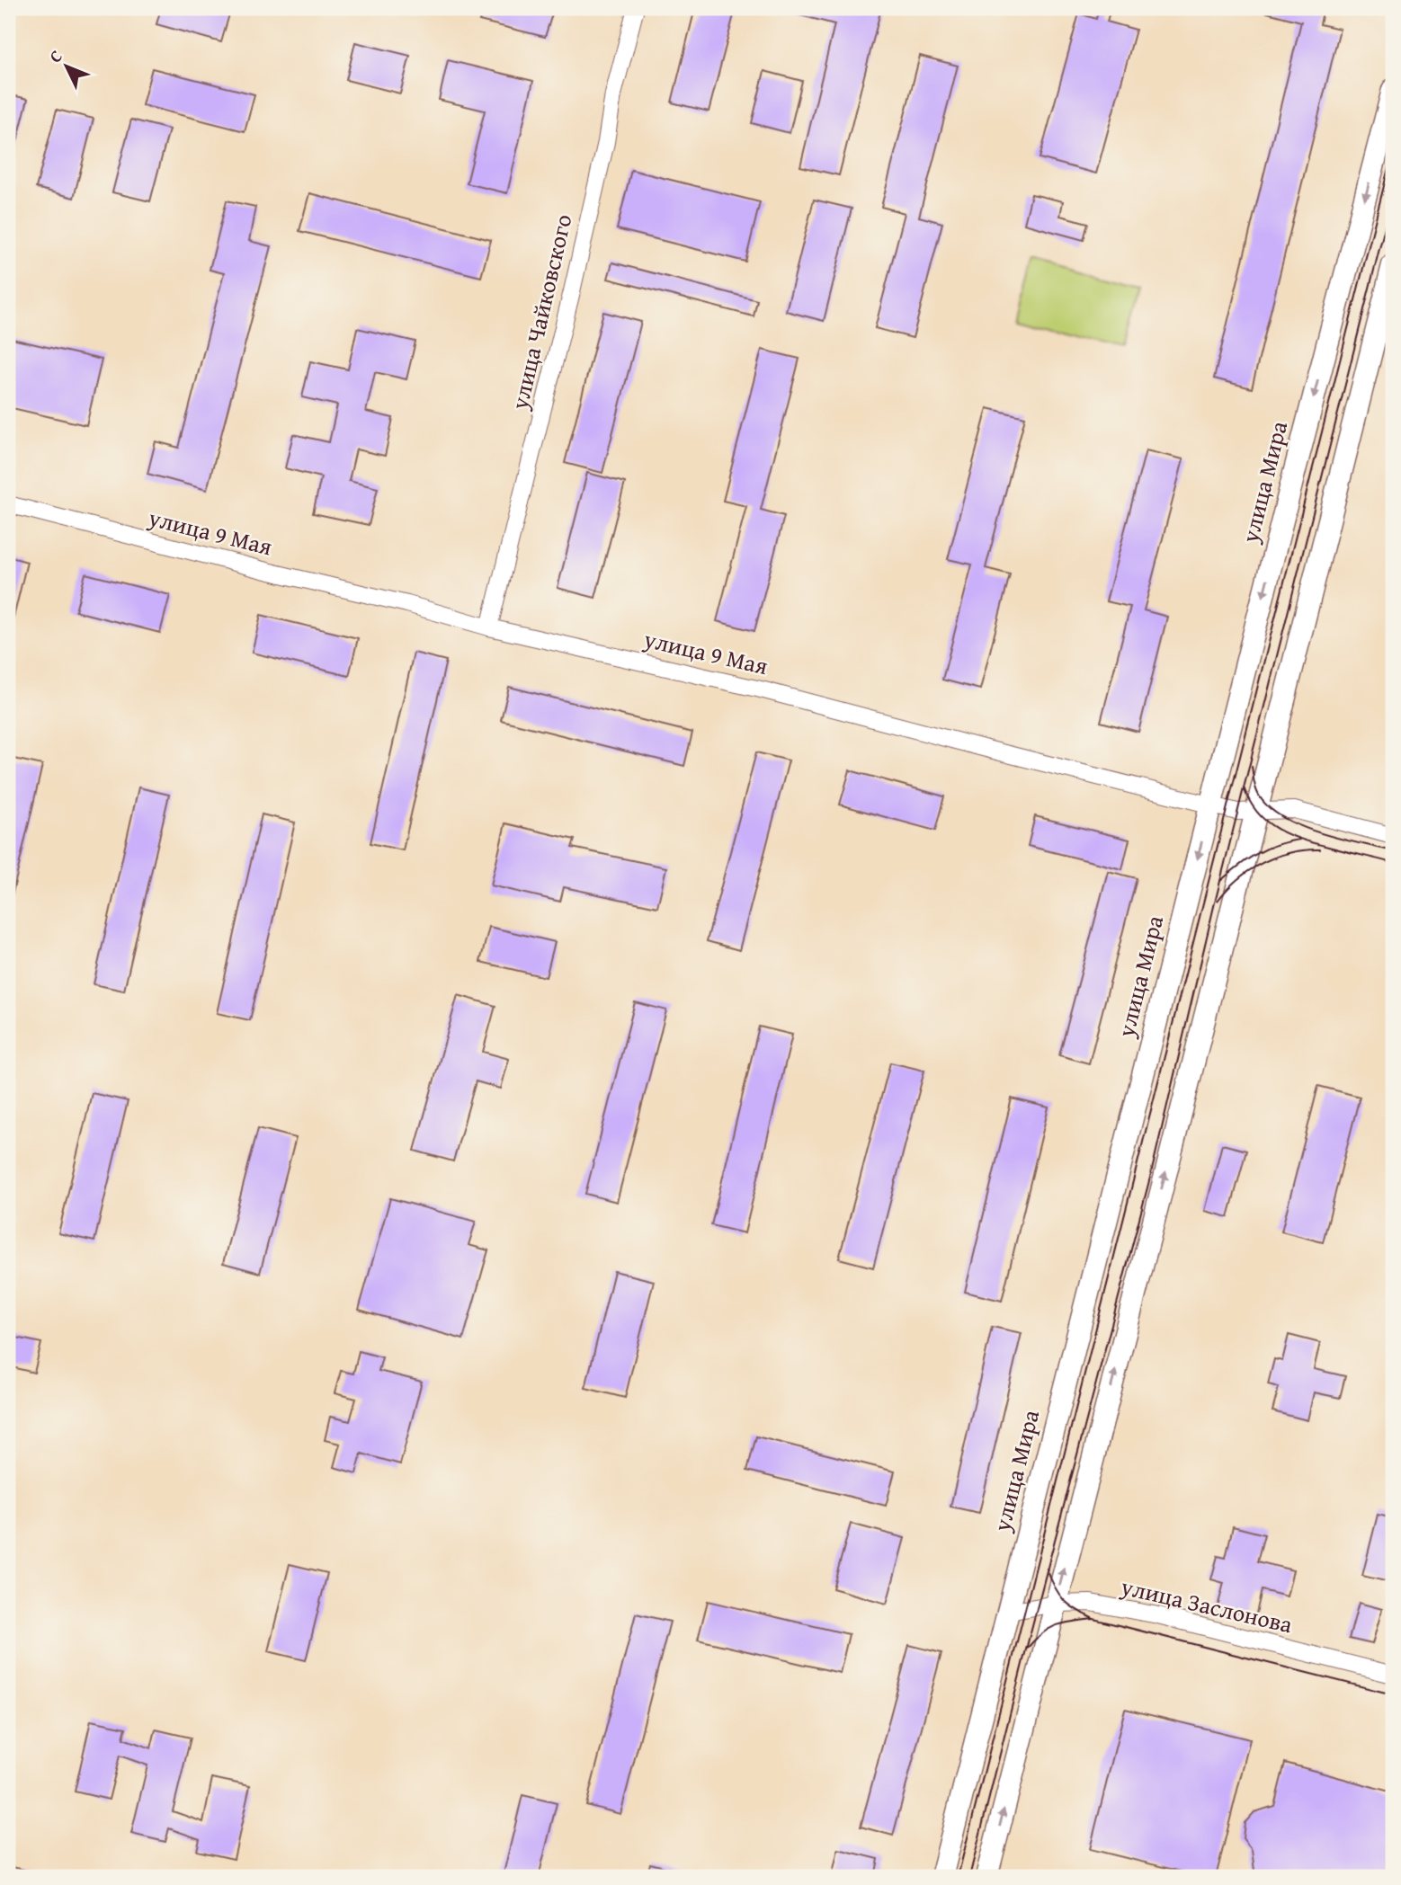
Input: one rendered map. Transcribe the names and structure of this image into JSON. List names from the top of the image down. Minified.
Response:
{"streets":{"main road":["улица Мира"],"street":["улица Чайковского","улица 9 Мая","улица Заслонова"]},"crossings":[["улица Чайковского","улица 9 Мая"],["улица Мира","улица 9 Мая"],["улица Мира","улица Заслонова"]],"north":"top left"}
